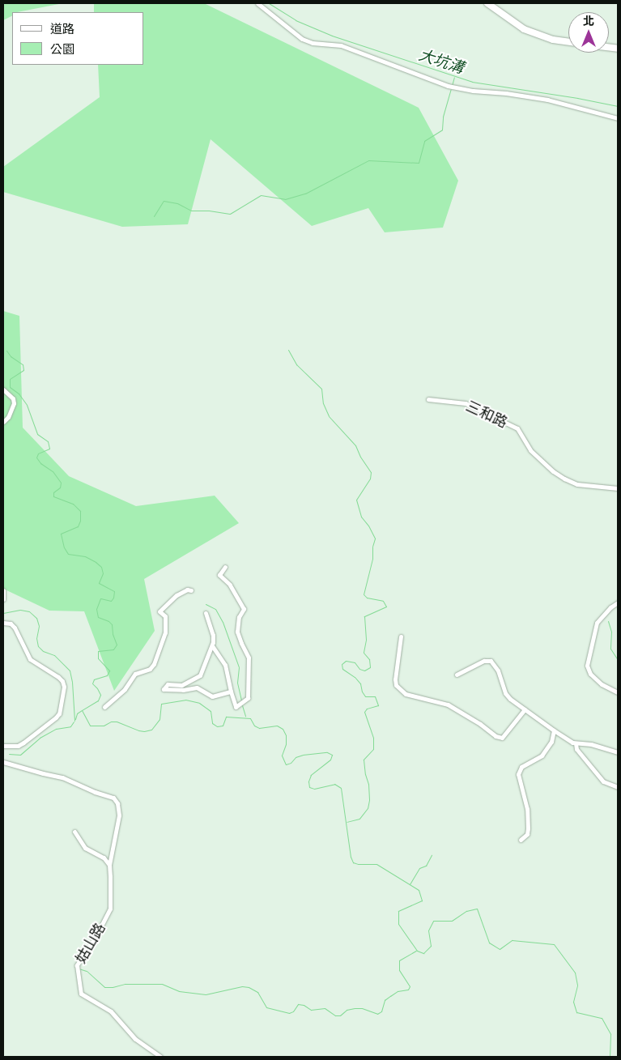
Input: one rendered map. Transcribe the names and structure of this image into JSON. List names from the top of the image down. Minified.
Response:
{"streets":{"street":["三和路","姑山路"]},"water":["大坑溝"],"legend":["道路","公園"],"north":"top"}
